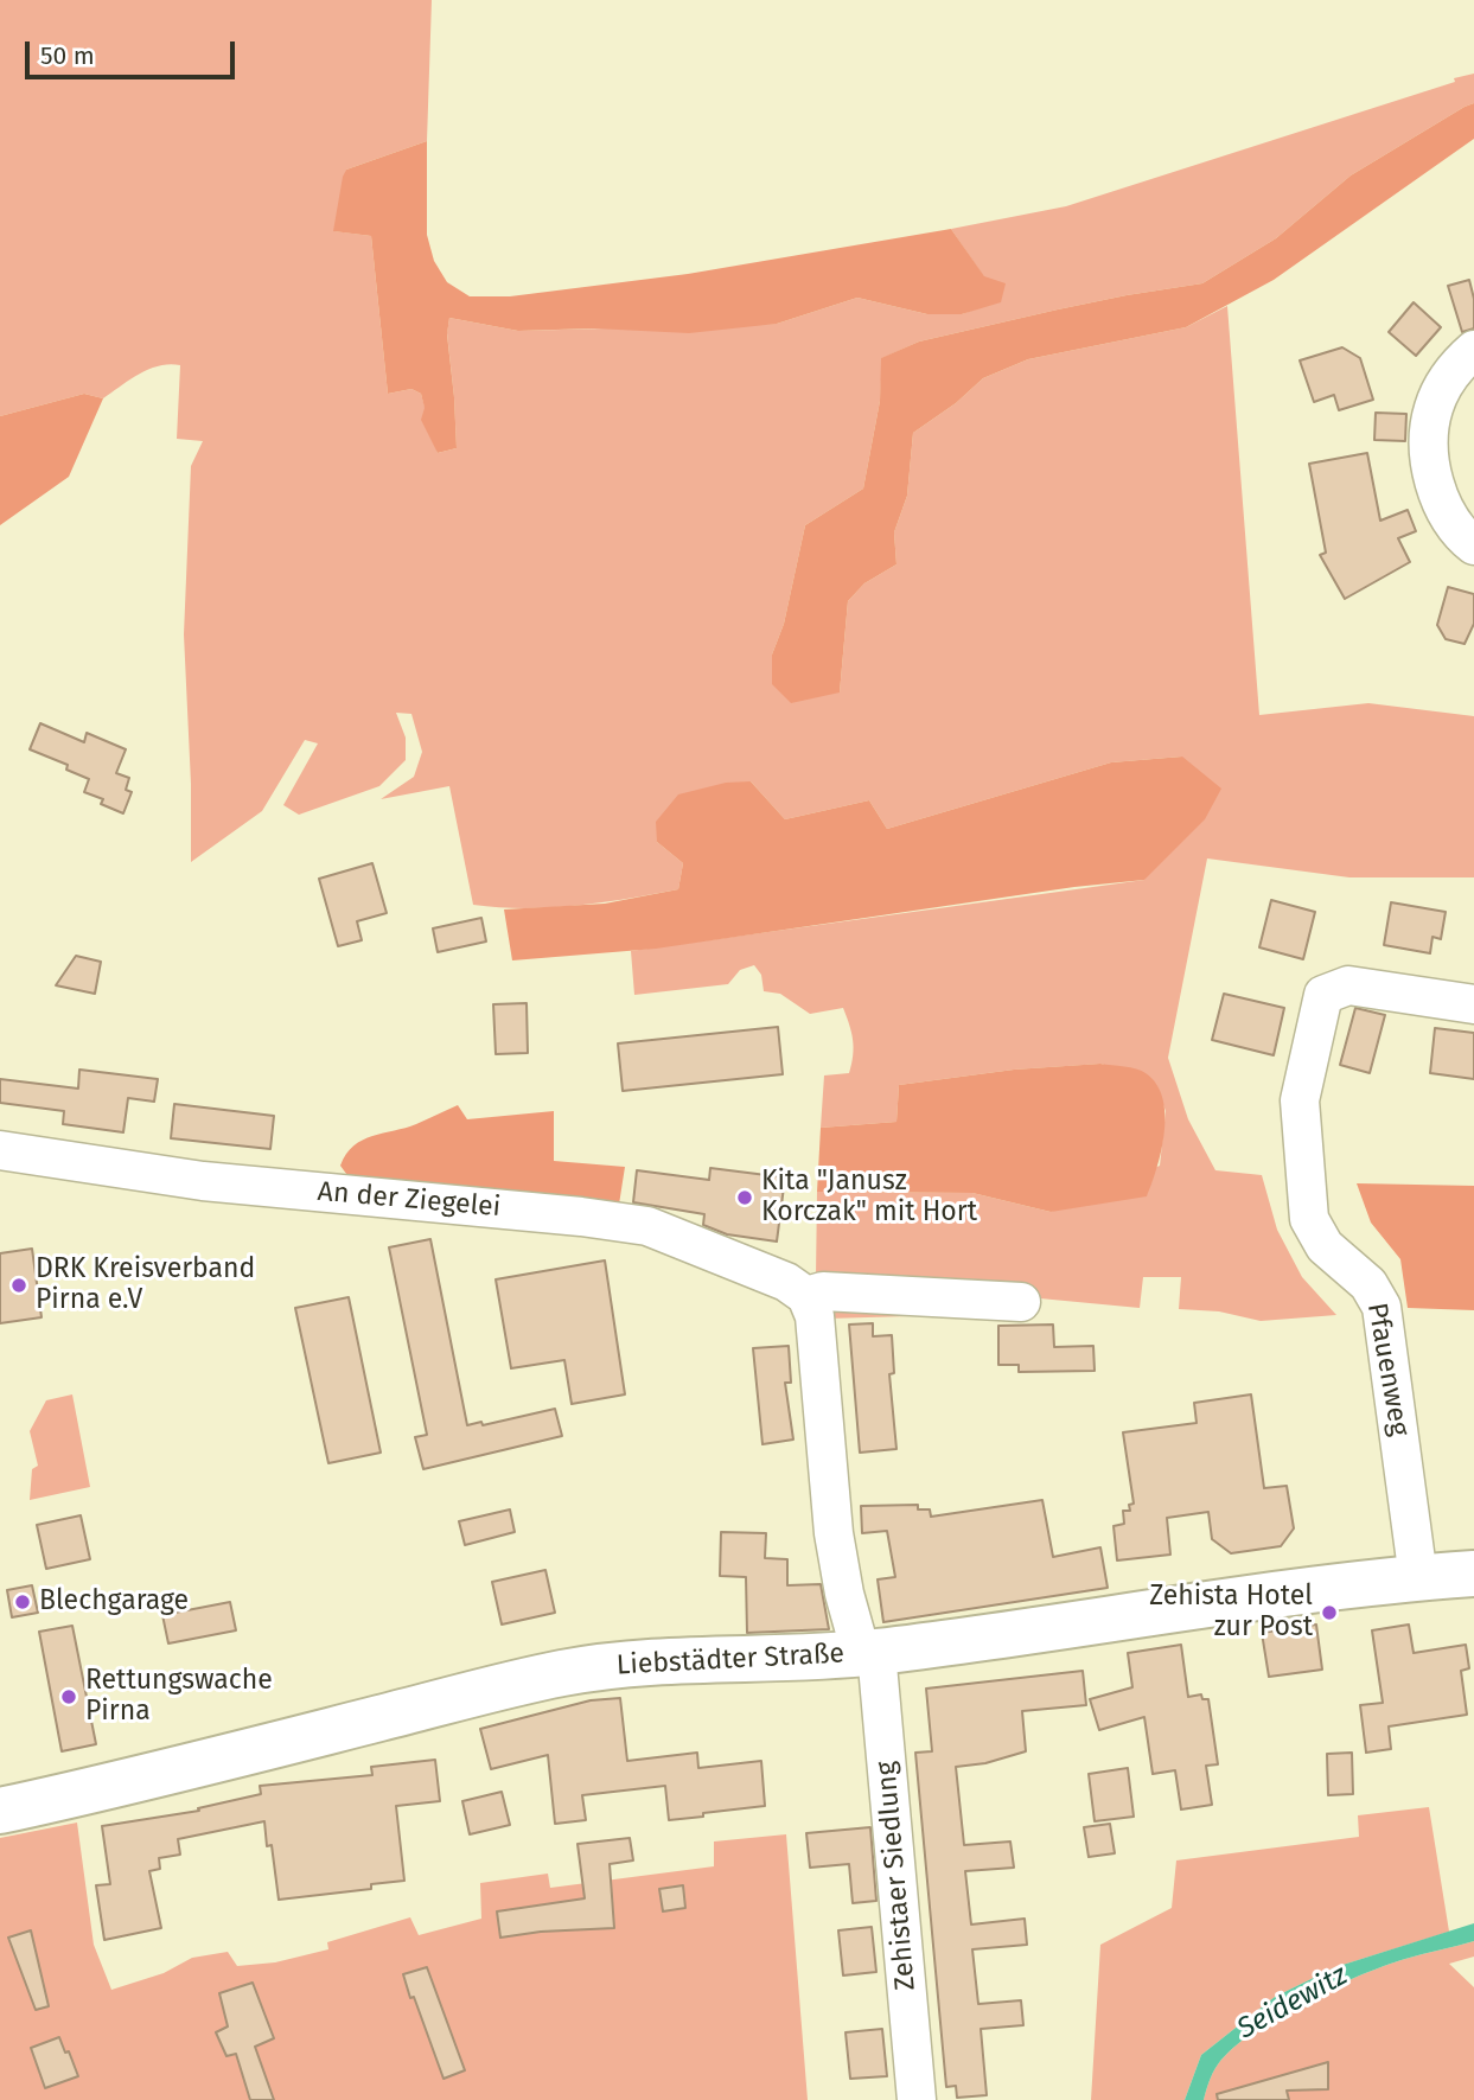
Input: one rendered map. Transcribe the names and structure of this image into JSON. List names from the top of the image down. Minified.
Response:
{"streets":{"main road":["Liebstädter Straße"],"street":["An der Ziegelei","Pfauenweg","Zehistaer Siedlung"]},"crossings":[["Pfauenweg","Liebstädter Straße"],["Liebstädter Straße","Zehistaer Siedlung"]],"water":["Seidewitz"],"places":["Kita \"Janusz Korczak\" mit Hort","DRK Kreisverband Pirna e.V","Blechgarage","Zehista Hotel zur Post","Rettungswache Pirna"],"scale_bar":"50 m"}
